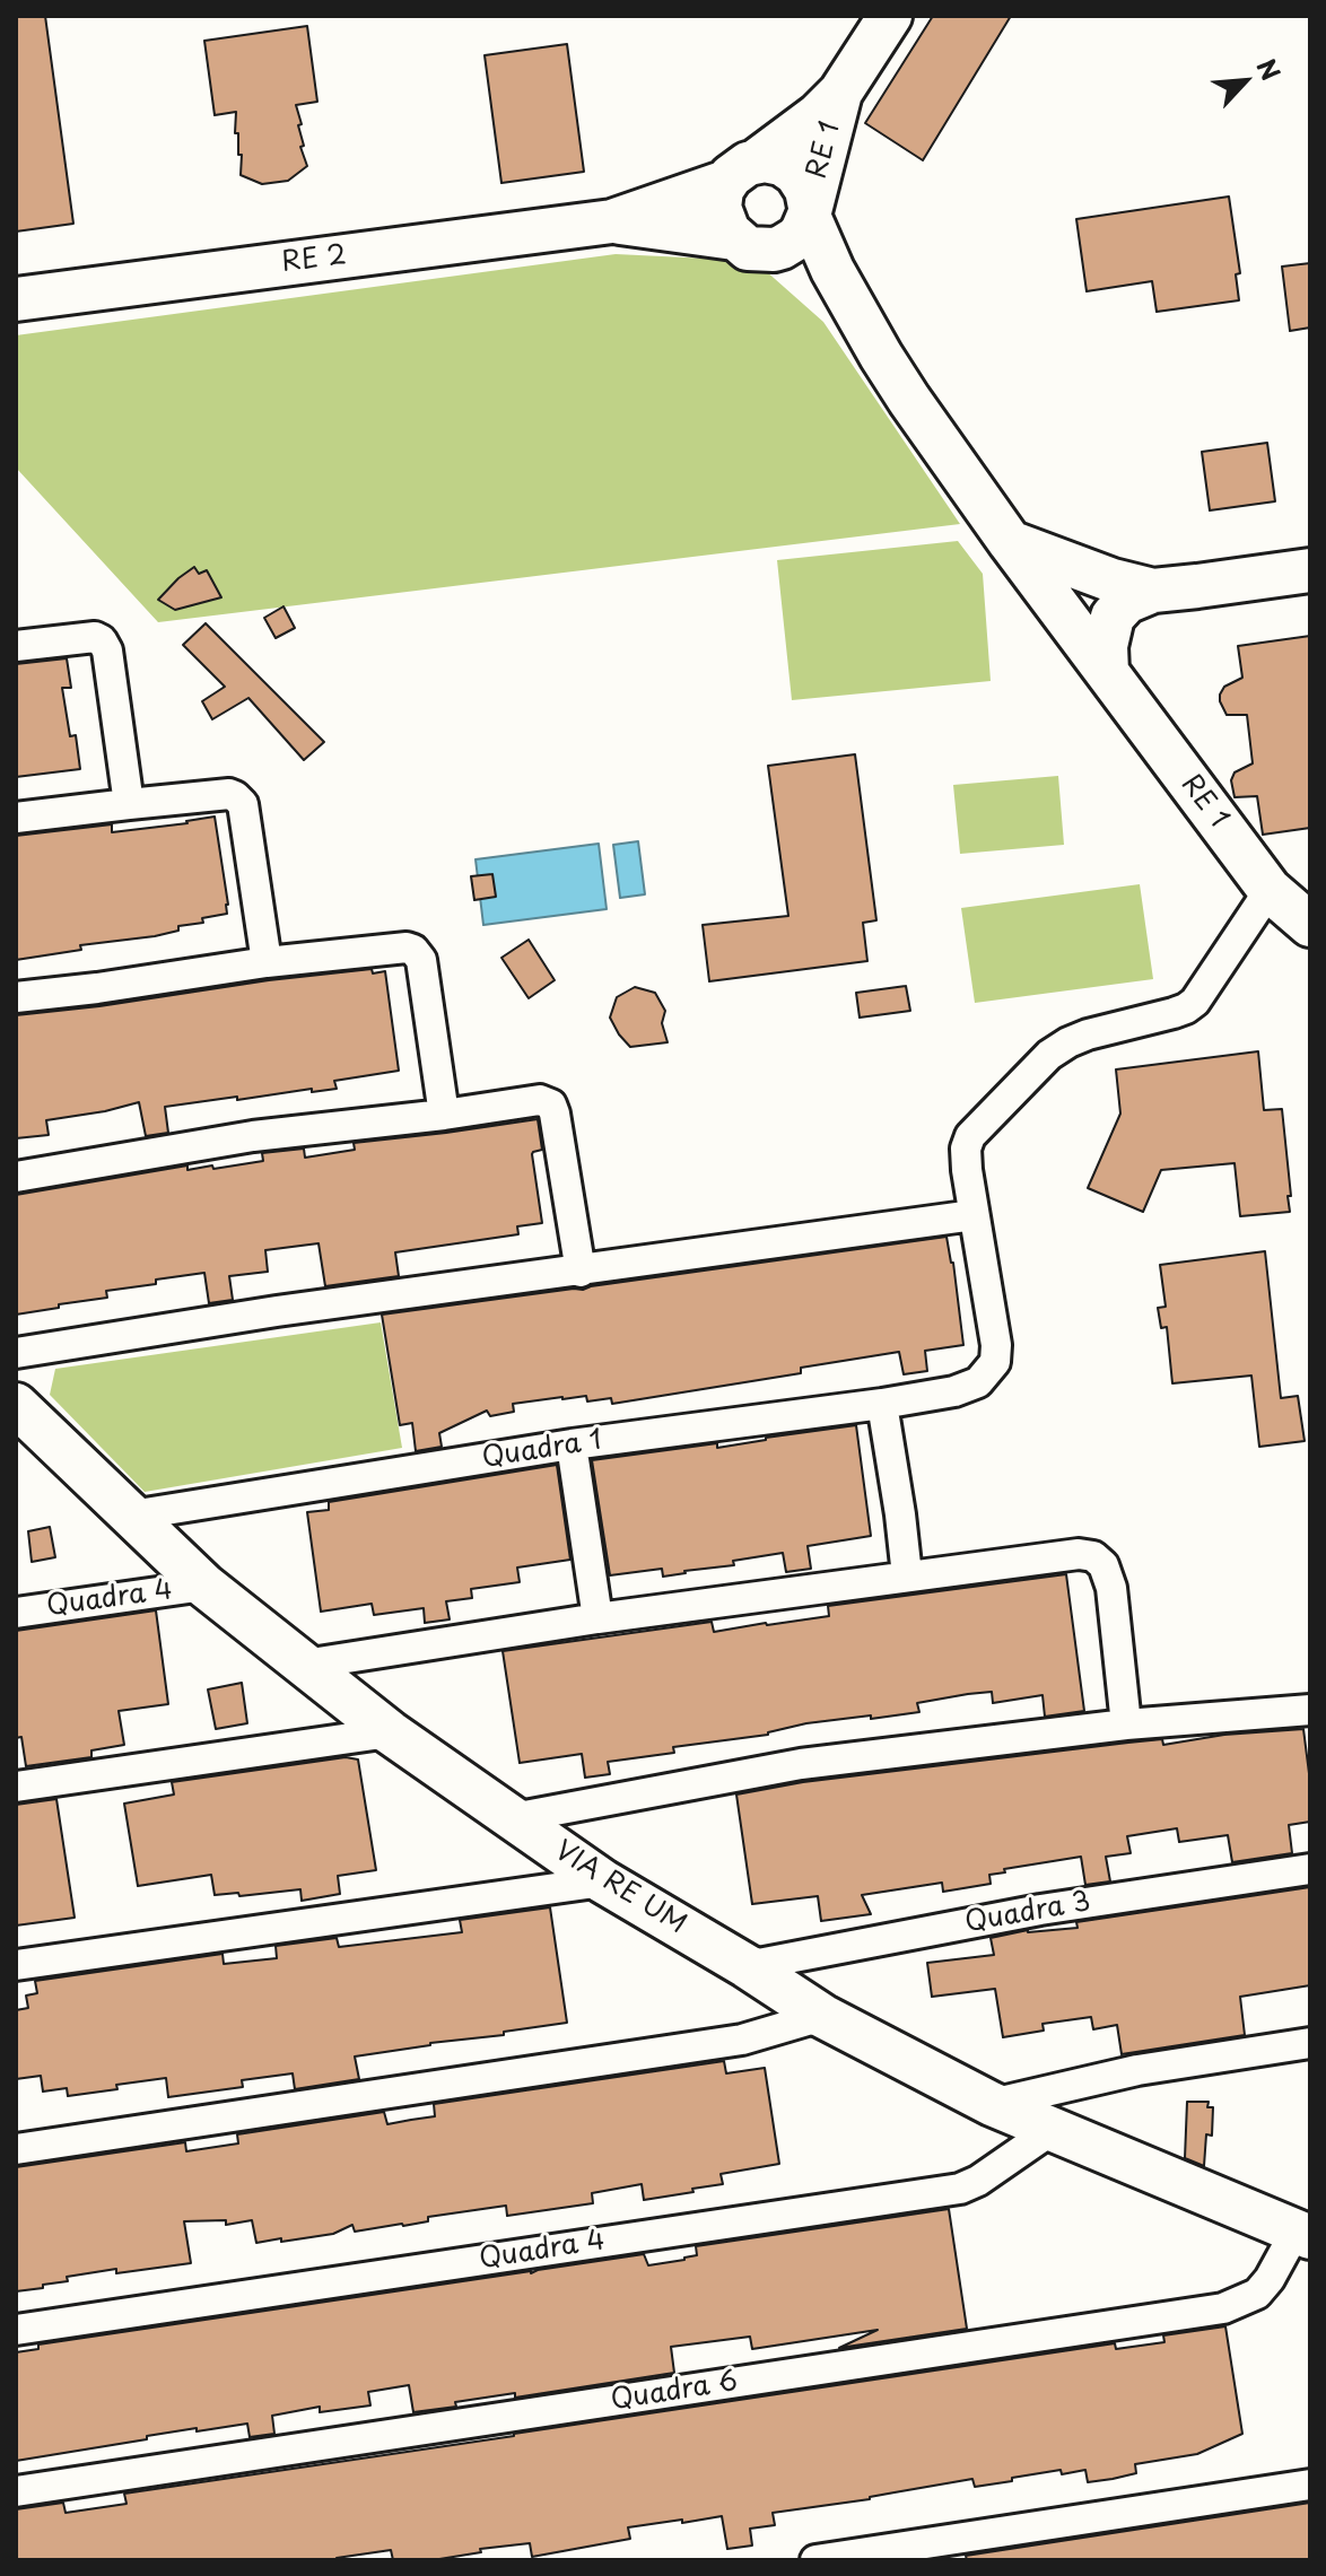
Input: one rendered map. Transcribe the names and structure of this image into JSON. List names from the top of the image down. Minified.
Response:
{"streets":{"street":["RE 1","RE 2","Quadra 1","Quadra 4","VIA RE UM","Quadra 3","Quadra 6"]},"crossings":[["RE 1","RE 2"],["Quadra 1","VIA RE UM"],["Quadra 4","VIA RE UM"],["VIA RE UM","Quadra 3"],["VIA RE UM","Quadra 6"]],"north":"top right"}
